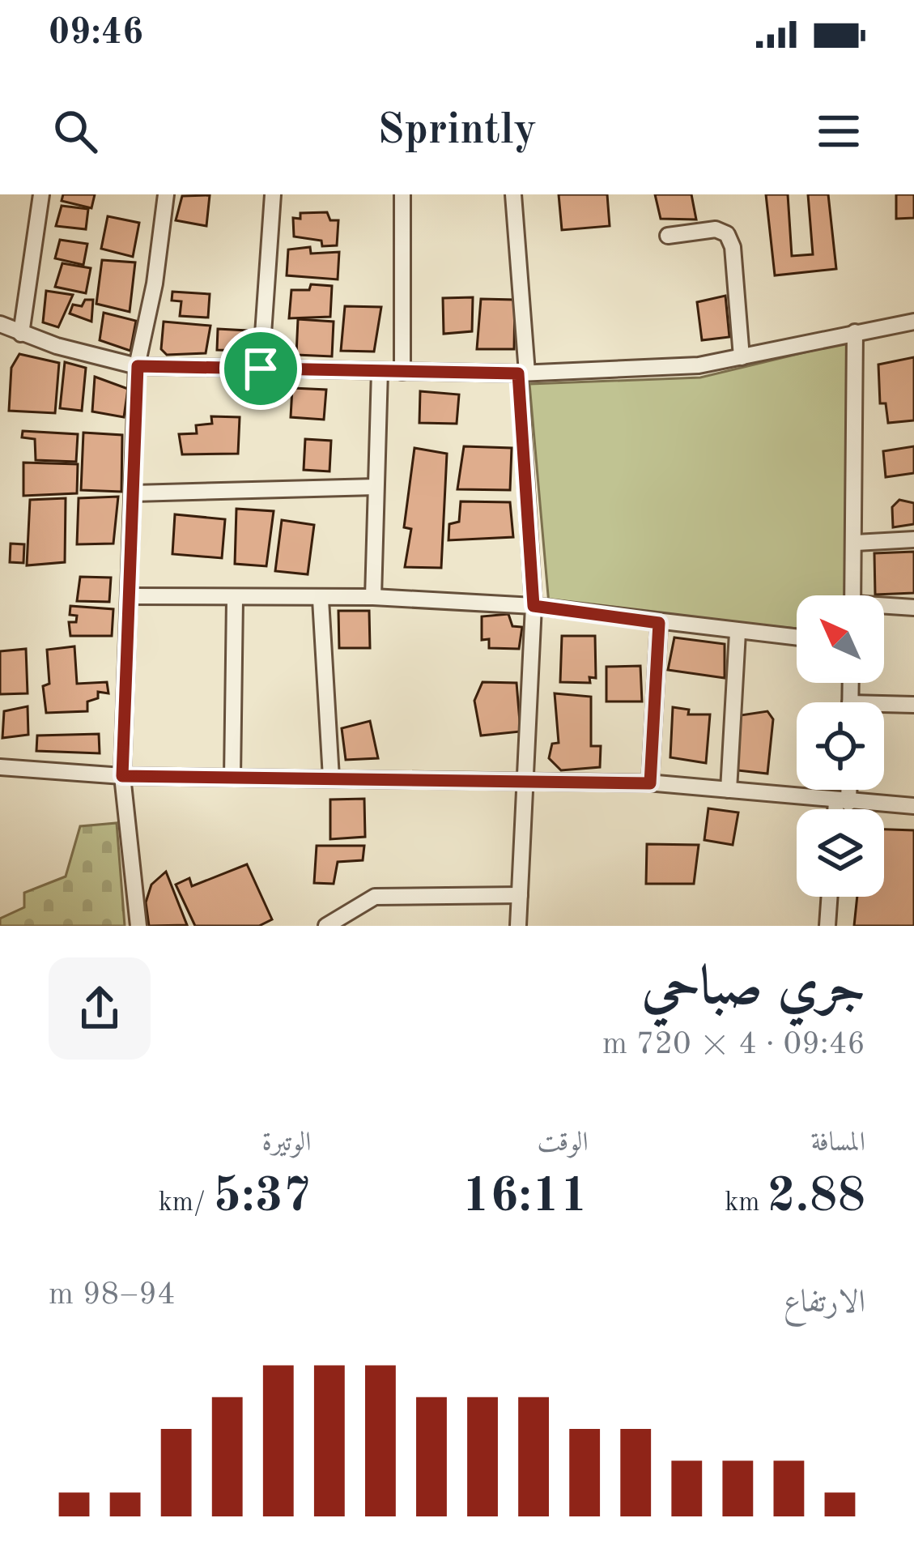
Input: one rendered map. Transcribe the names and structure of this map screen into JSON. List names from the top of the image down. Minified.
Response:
{"north":"top left","page":{"status":"09:46","header":"Sprintly","heading":["جري صباحي","09:46 · 4 × 720 m"],"stats":[["المسافة","2.88 km"],["الوقت","16:11"],["الوتيرة","5:37 /km"]],"chart":["الارتفاع","94–98 m"]}}
